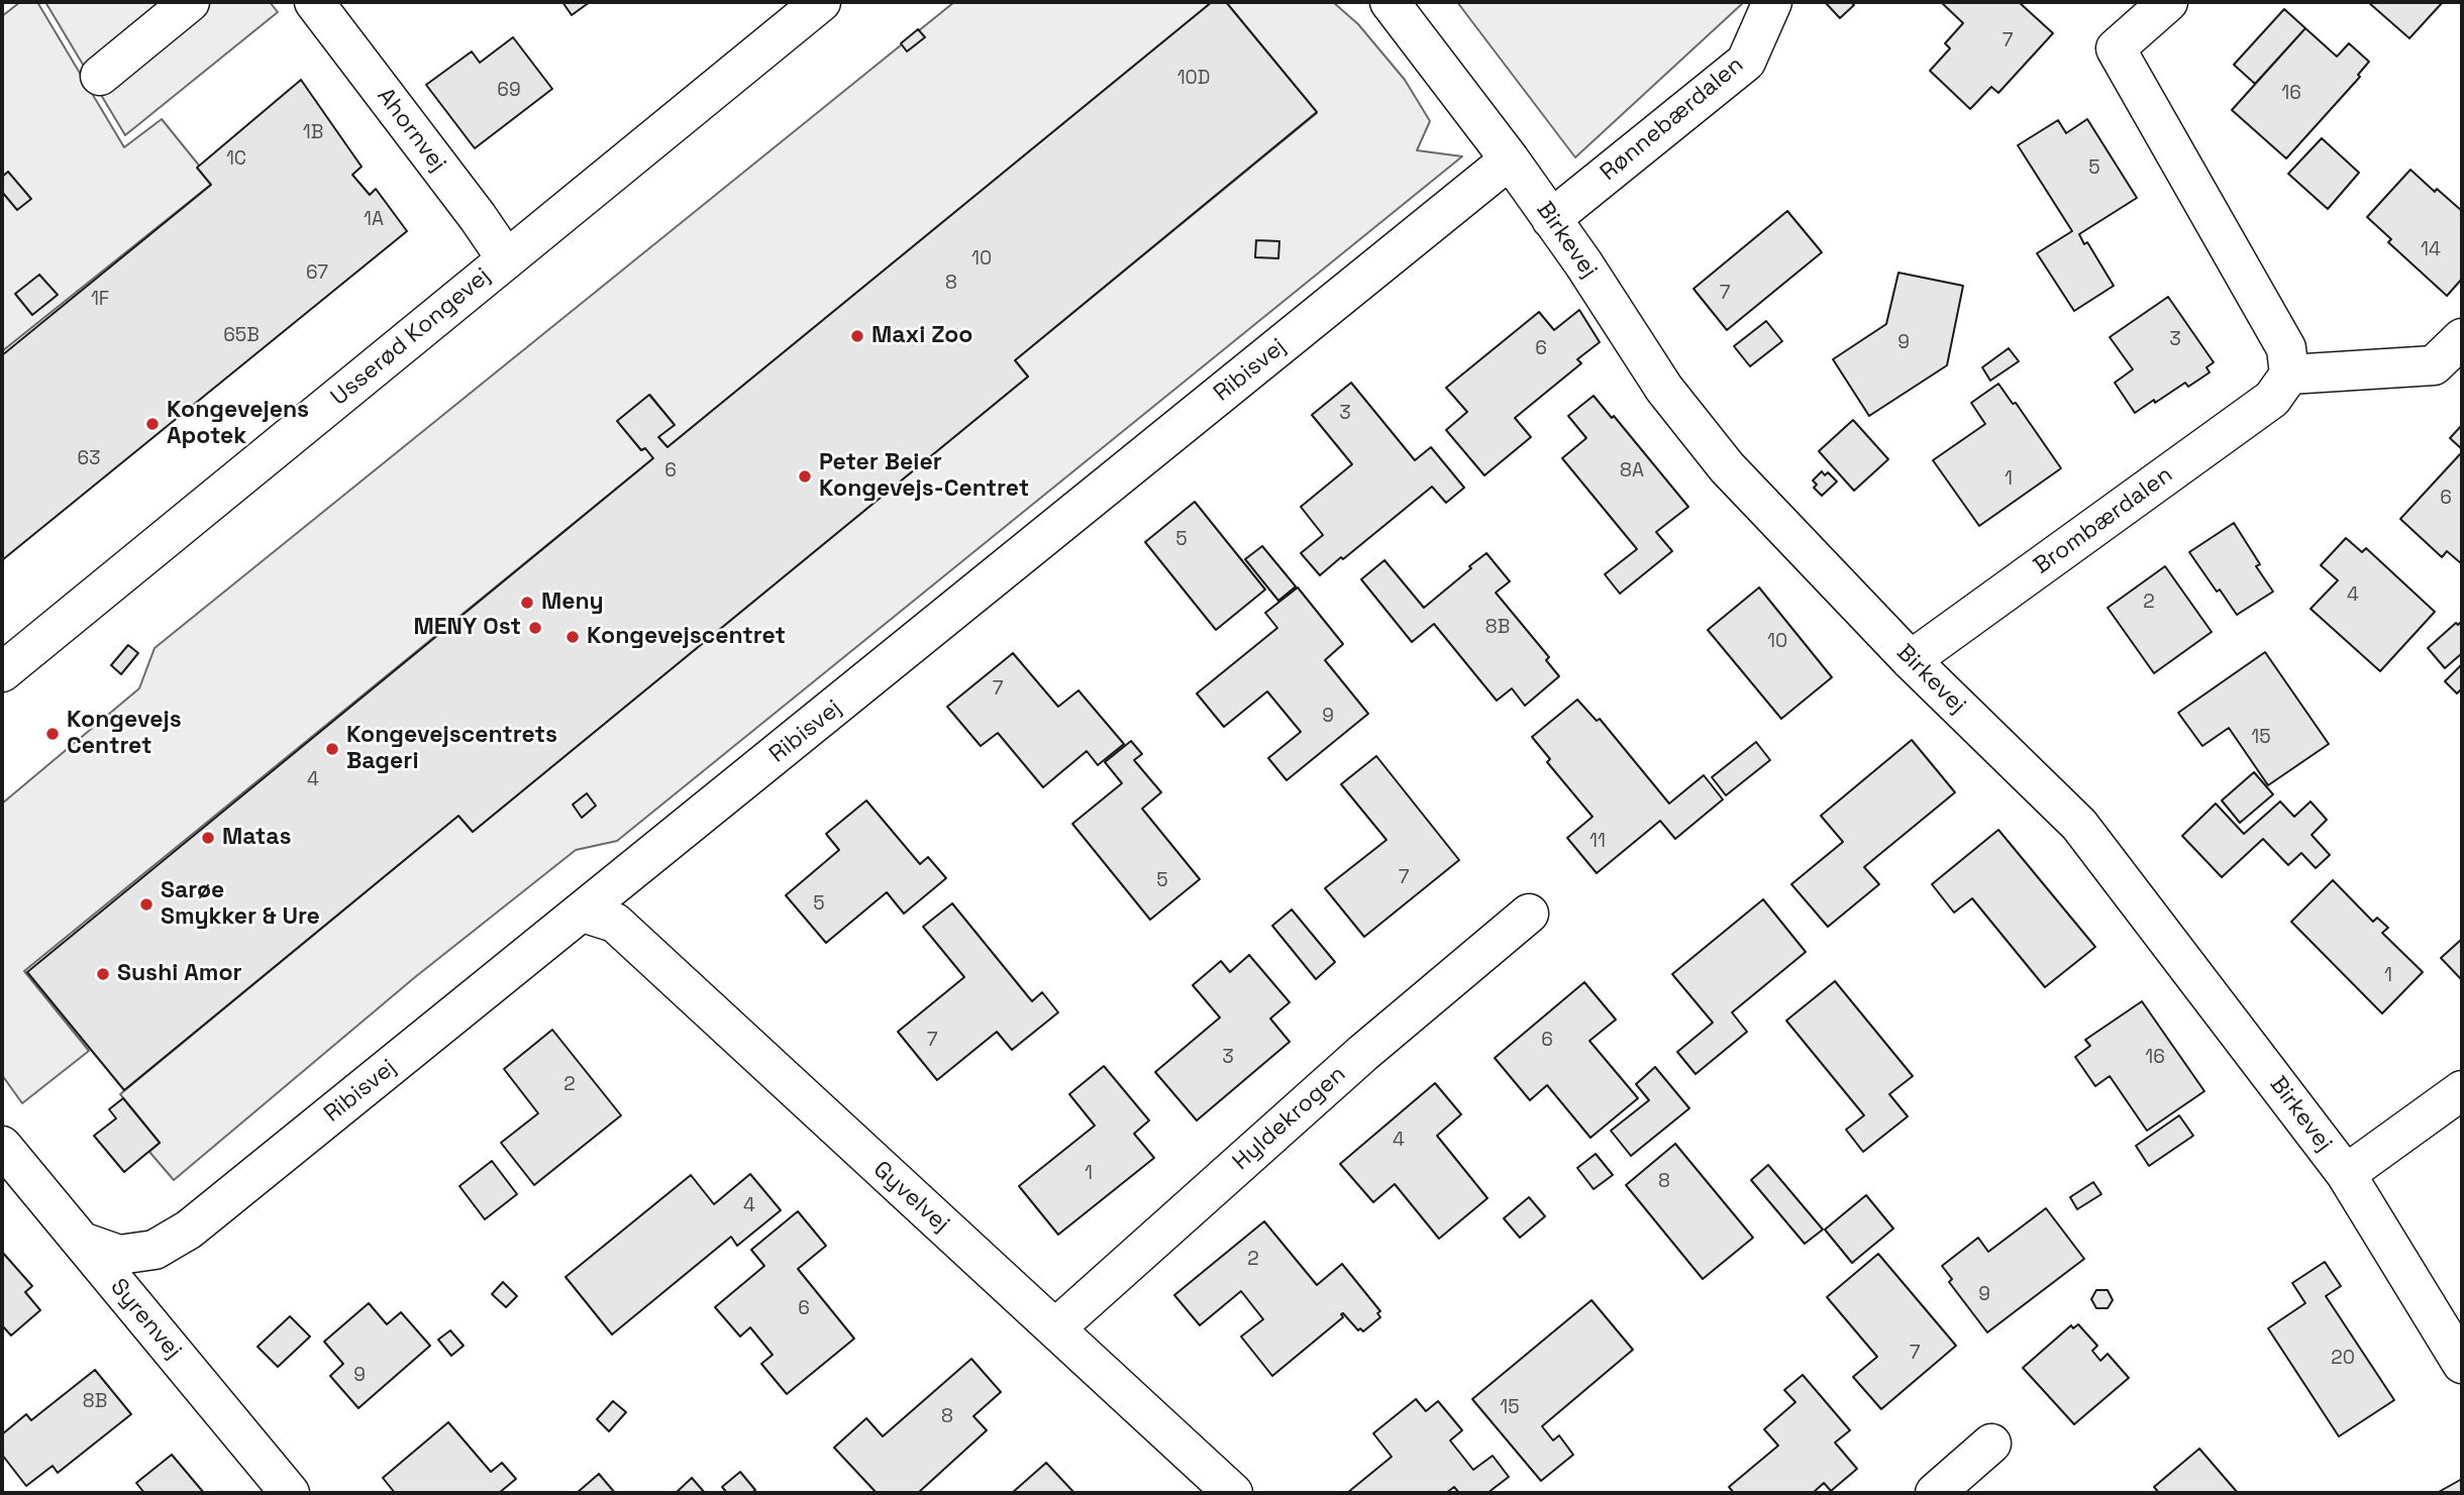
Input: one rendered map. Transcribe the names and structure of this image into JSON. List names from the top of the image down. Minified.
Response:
{"streets":{"street":["Rønnebærdalen","Ahornvej","Birkevej","Usserød Kongevej","Ribisvej","Brombærdalen","Hyldekrogen","Gyvelvej","Syrenvej"]},"crossings":[["Rønnebærdalen","Birkevej"],["Ahornvej","Usserød Kongevej"],["Birkevej","Ribisvej"],["Birkevej","Brombærdalen"],["Ribisvej","Gyvelvej"],["Ribisvej","Syrenvej"],["Hyldekrogen","Gyvelvej"]],"places":["Maxi Zoo","Kongevejens Apotek","Peter Beier Kongevejs-Centret","Meny","MENY Ost","Kongevejscentret","Kongevejs Centret","Kongevejscentrets Bageri","Matas","Sarøe Smykker & Ure","Sushi Amor"],"house_numbers":["7","10D","69","16","1B","1C","5","1A","14","10","67","8","7","1F","65B","3","9","6","3","63","6","8A","1","6","5","4","2","8B","10","7","9","15","4","11","7","5","5","1","7","6","3","16","2","4","1","8","4","2","9","6","7","20","9","8B","15","8"]}
